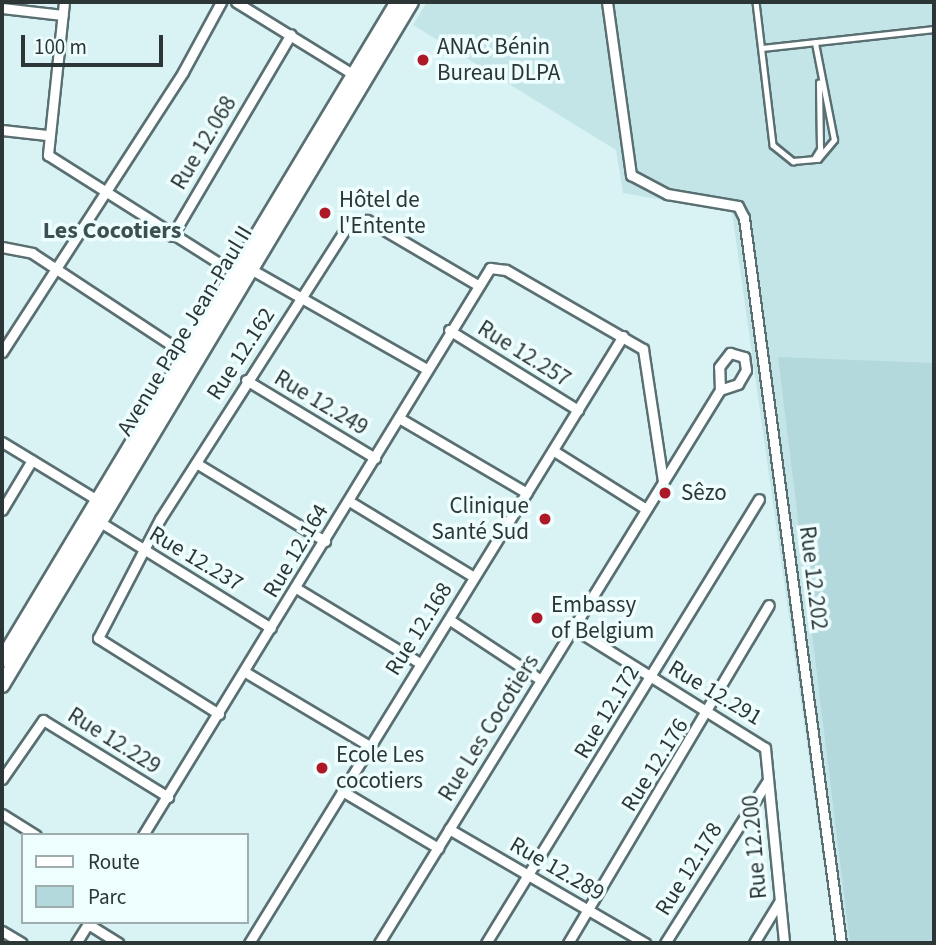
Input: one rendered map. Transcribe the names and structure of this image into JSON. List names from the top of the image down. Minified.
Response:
{"streets":{"main road":["Avenue Pape Jean-Paul II"],"street":["Rue 12.068","Rue 12.162","Rue 12.257","Rue 12.249","Rue 12.164","Rue 12.237","Rue 12.202","Rue 12.168","Rue 12.291","Rue 12.172","Rue Les Cocotiers","Rue 12.229","Rue 12.176","Rue 12.200","Rue 12.289","Rue 12.178"]},"crossings":[["Avenue Pape Jean-Paul II","Rue 12.237"],["Rue 12.162","Rue 12.249"],["Rue 12.162","Rue 12.164"],["Rue 12.162","Rue 12.237"],["Rue 12.257","Rue 12.164"],["Rue 12.257","Rue 12.168"],["Rue 12.249","Rue 12.164"],["Rue 12.164","Rue 12.237"],["Rue 12.164","Rue 12.229"],["Rue 12.291","Rue 12.172"],["Rue 12.291","Rue Les Cocotiers"],["Rue 12.291","Rue 12.176"],["Rue 12.291","Rue 12.200"],["Rue 12.172","Rue 12.289"],["Rue Les Cocotiers","Rue 12.289"],["Rue 12.176","Rue 12.289"],["Rue 12.200","Rue 12.178"]],"districts":["Les Cocotiers"],"places":["ANAC Bénin Bureau DLPA","Hôtel de l'Entente","Sêzo","Clinique Santé Sud","Embassy of Belgium","Ecole Les cocotiers"],"legend":["Route","Parc"],"scale_bar":"100 m"}
